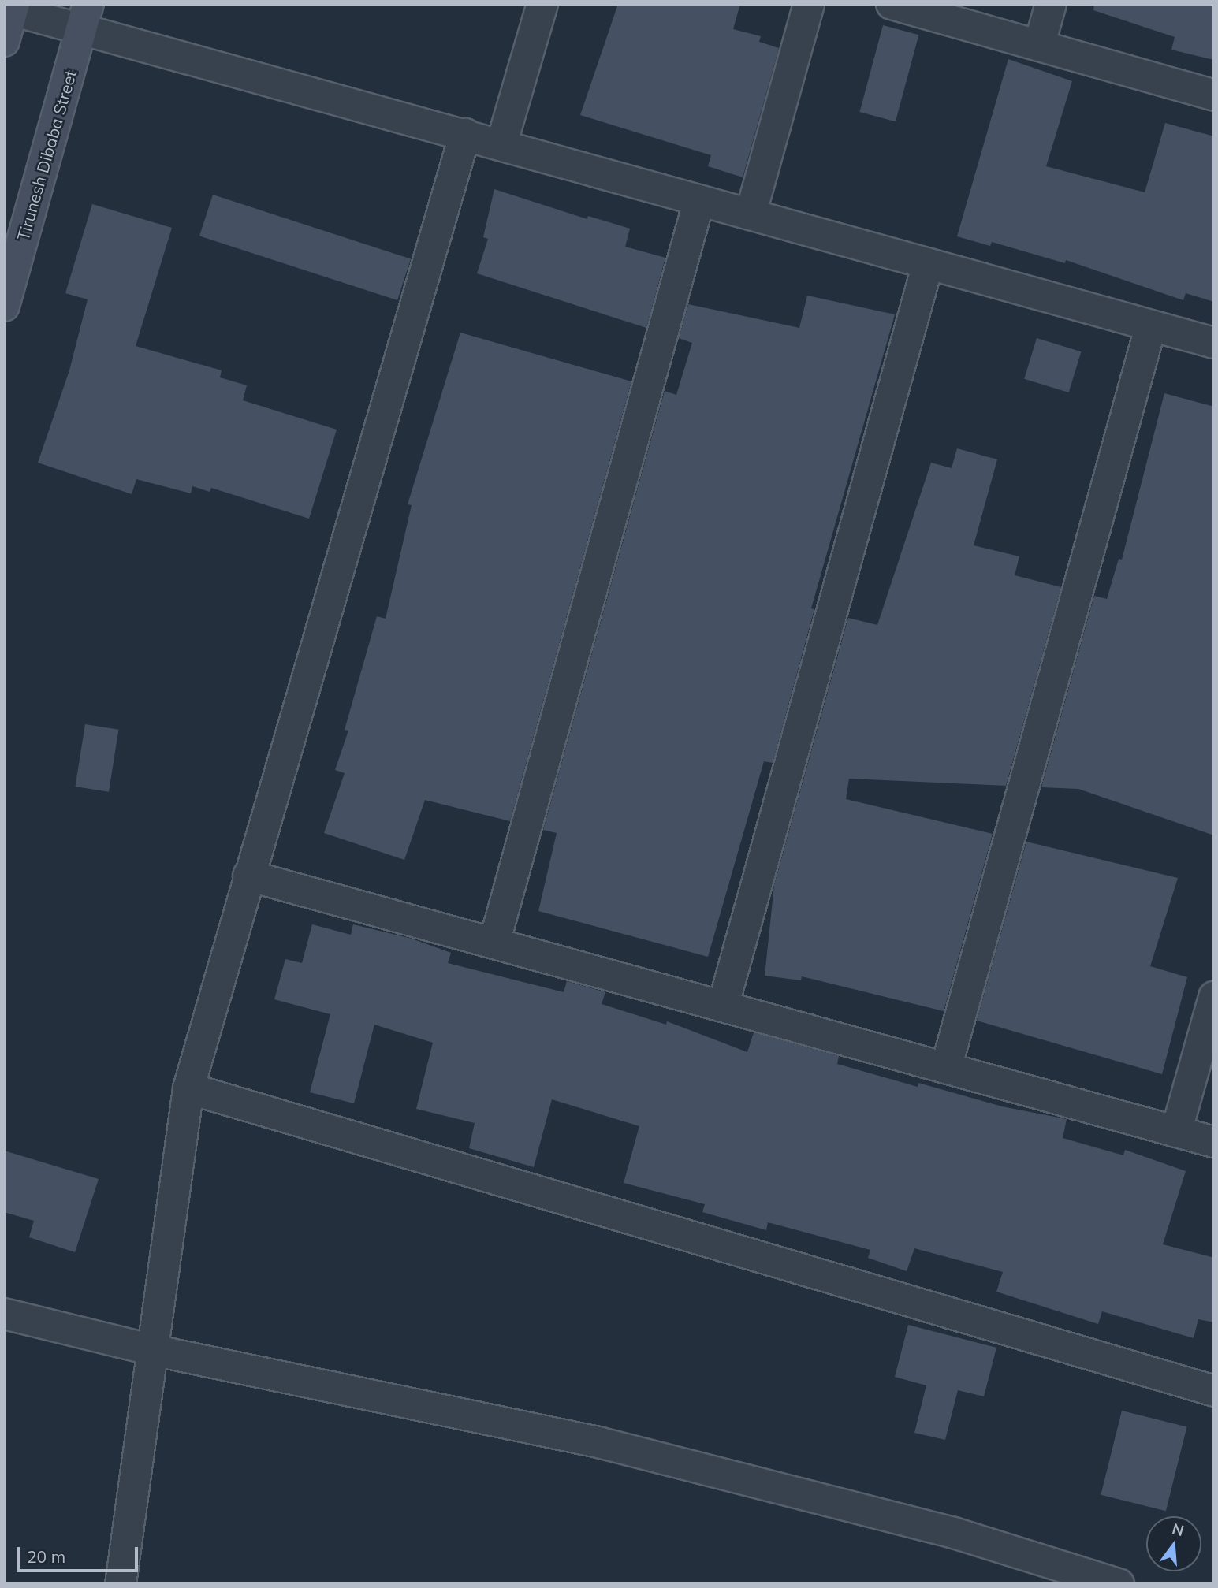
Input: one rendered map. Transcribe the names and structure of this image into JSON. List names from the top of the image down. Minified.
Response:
{"streets":{"street":["Tirunesh Dibaba Street"]},"scale_bar":"20 m","north":"top"}
